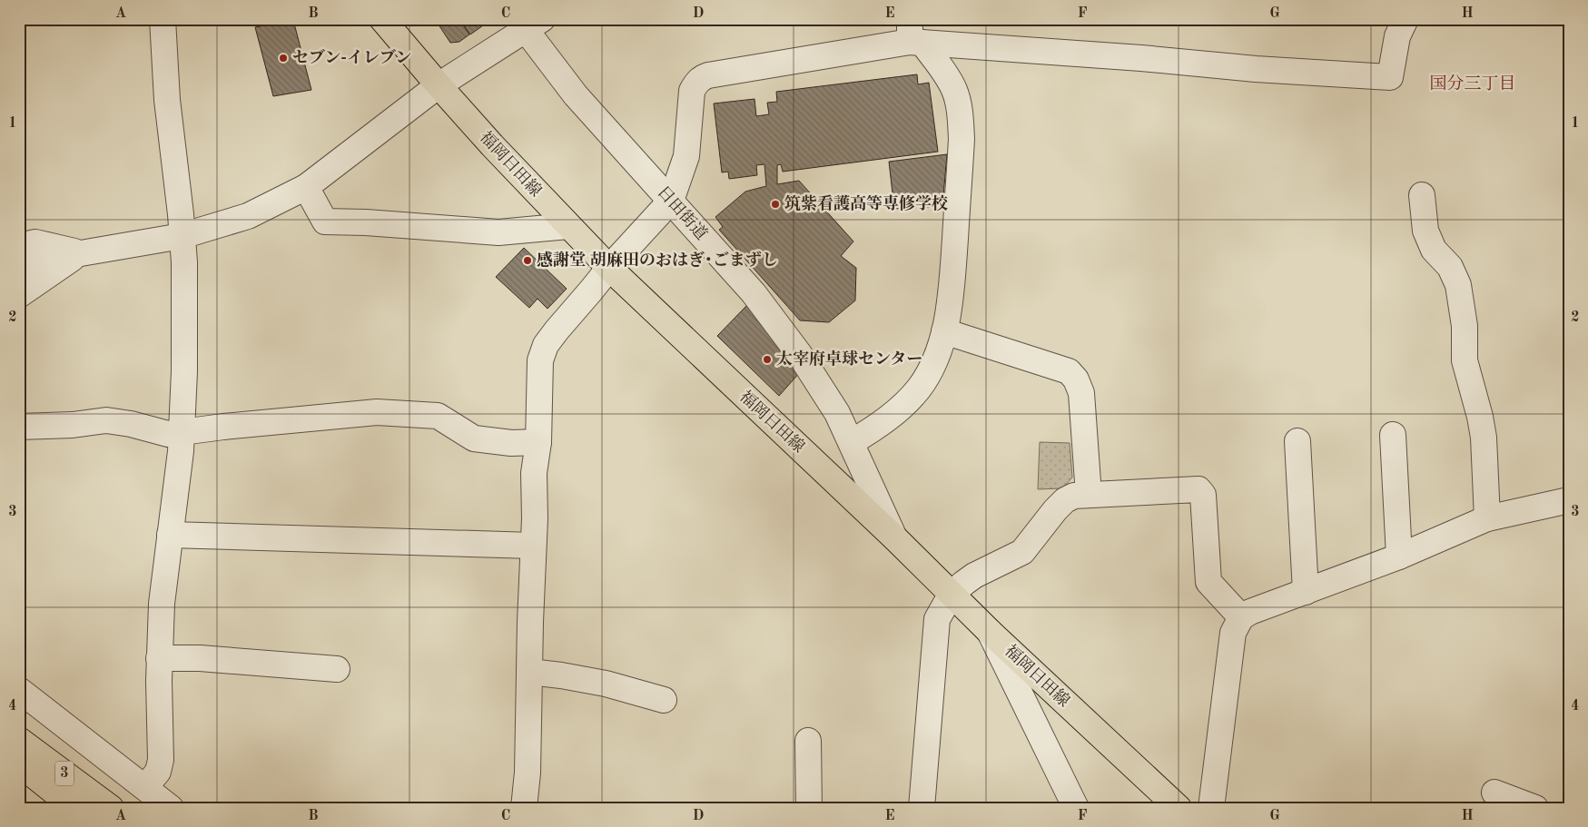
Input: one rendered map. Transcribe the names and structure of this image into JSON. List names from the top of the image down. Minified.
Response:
{"streets":{"main road":["福岡日田線","3"],"street":["日田街道"]},"crossings":[["福岡日田線","日田街道"]],"districts":["国分三丁目"],"places":["セブン-イレブン","筑紫看護高等専修学校","感謝堂 胡麻田のおはぎ･ごまずし","太宰府卓球センター"],"grid":{"columns":["A","B","C","D","E","F","G","H"],"rows":["1","2","3","4"]}}
